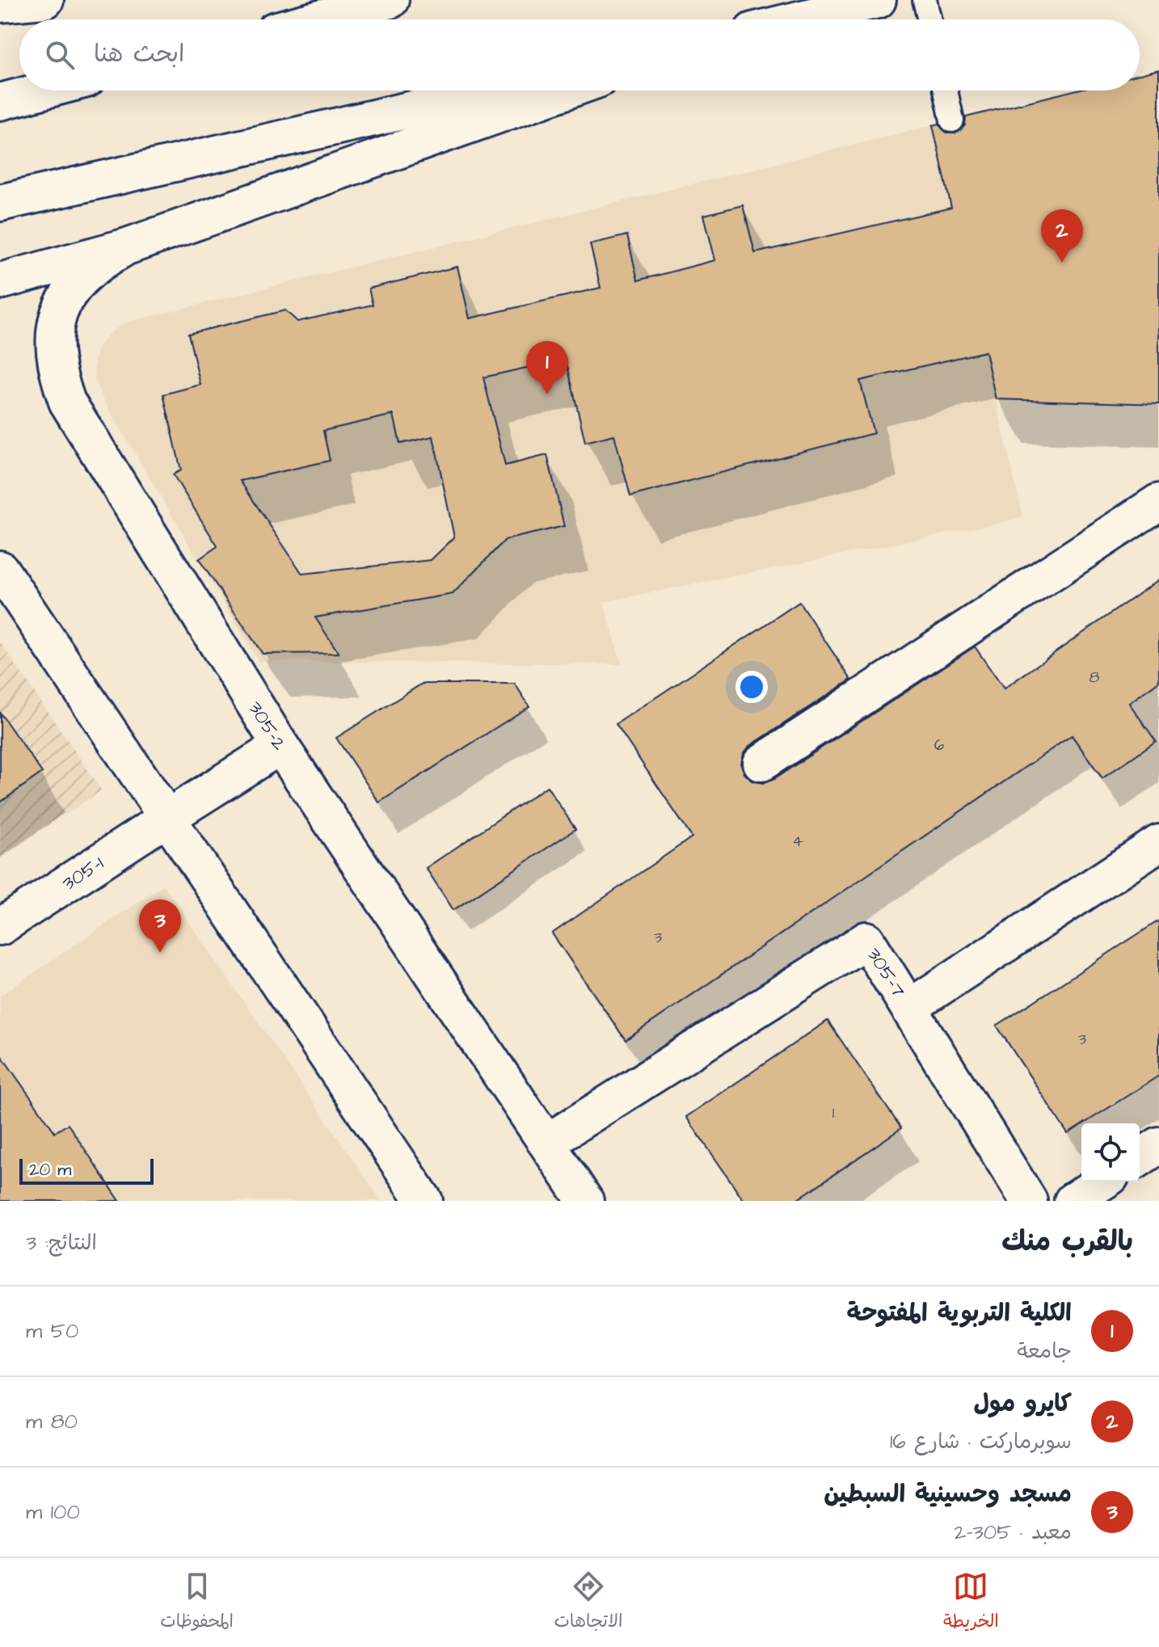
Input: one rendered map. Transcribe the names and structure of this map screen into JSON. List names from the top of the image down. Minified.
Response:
{"streets":{"street":["305-2","305-1","305-7"]},"crossings":[["305-2","305-1"],["305-2","305-7"]],"house_numbers":["8","6","4","3","3","1"],"scale_bar":"20 m","page":{"search":"ابحث هنا","pins":["2","1","3"],"scale":"20 m","heading":["بالقرب منك","النتائج: 3"],"list":[{"mark":"1","name":"الكلية التربوية المفتوحة","note":"جامعة","value":"50 m"},{"mark":"2","name":"كايرو مول","note":"سوبرماركت · شارع 16","value":"80 m"},{"mark":"3","name":"مسجد وحسينية السبطين","note":"معبد · 305-2","value":"100 m"}],"nav":["الخريطة","الاتجاهات","المحفوظات"]}}
